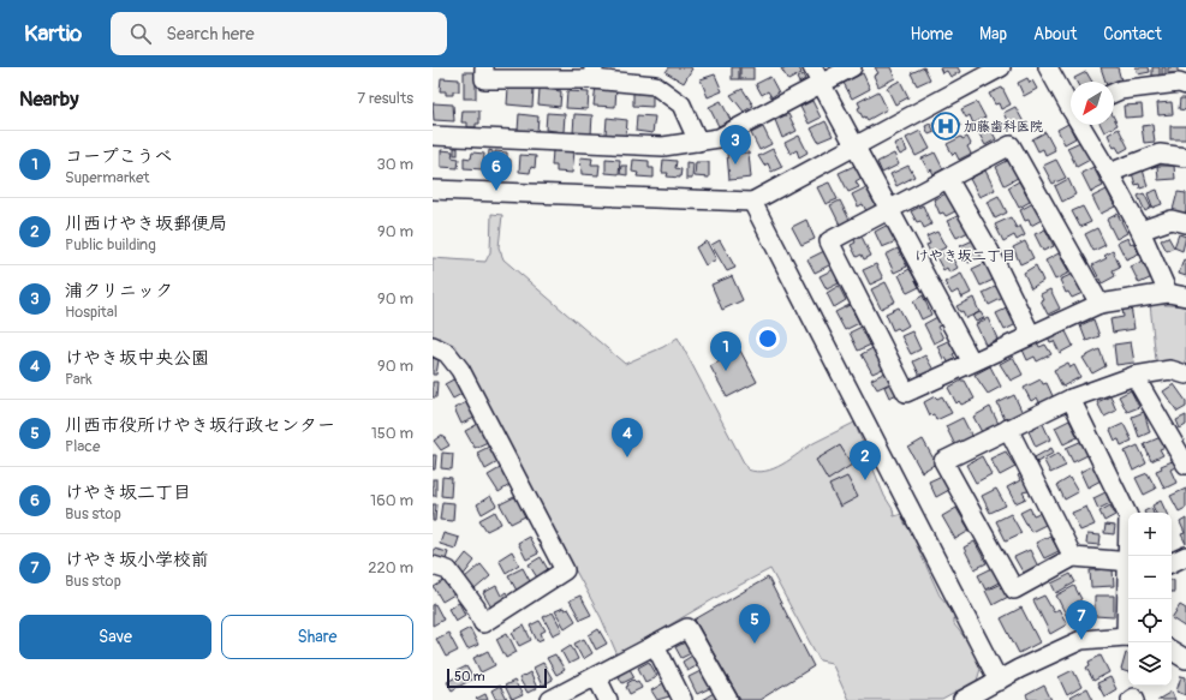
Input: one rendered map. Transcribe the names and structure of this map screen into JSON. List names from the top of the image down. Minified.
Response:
{"districts":["けやき坂二丁目"],"places":{"hospital":["加藤歯科医院"]},"scale_bar":"50 m","north":"bottom left","page":{"header":"Kartio","search":"Search here","nav":["Home","Map","About","Contact"],"heading":["Nearby","7 results"],"pins":["3","6","1","4","2","7","5"],"list":[{"mark":"1","name":"コープこうべ","note":"Supermarket","value":"30 m"},{"mark":"2","name":"川西けやき坂郵便局","note":"Public building","value":"90 m"},{"mark":"3","name":"浦クリニック","note":"Hospital","value":"90 m"},{"mark":"4","name":"けやき坂中央公園","note":"Park","value":"90 m"},{"mark":"5","name":"川西市役所けやき坂行政センター","note":"Place","value":"150 m"},{"mark":"6","name":"けやき坂二丁目","note":"Bus stop","value":"160 m"},{"mark":"7","name":"けやき坂小学校前","note":"Bus stop","value":"220 m"}],"map_buttons":["+","−"],"buttons":["Save","Share"],"scale":"50 m"}}
